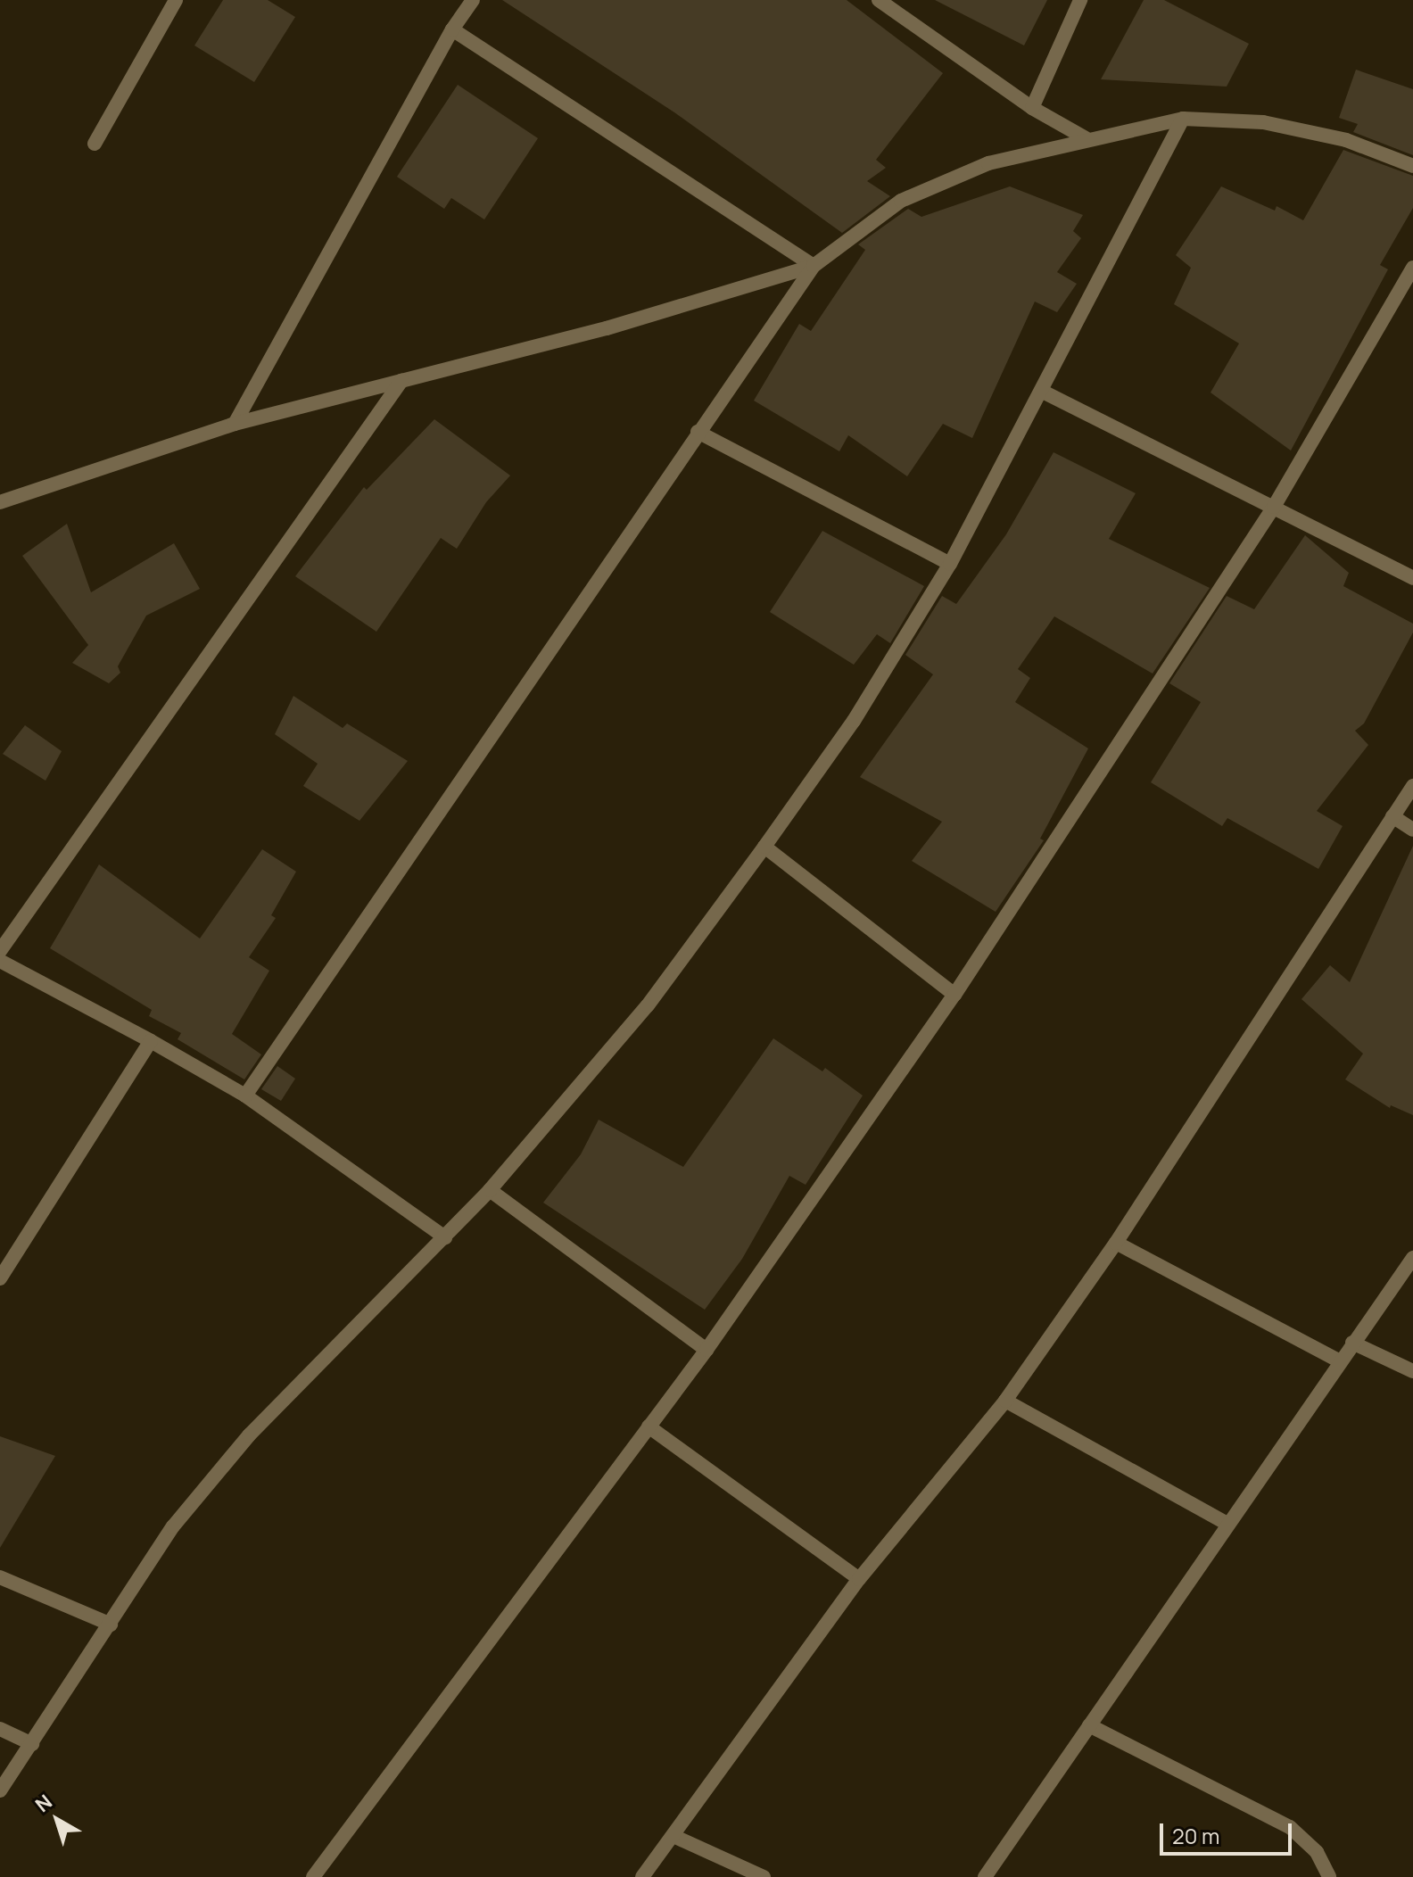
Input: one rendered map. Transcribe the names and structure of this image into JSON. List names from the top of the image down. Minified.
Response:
{"scale_bar":"20 m","north":"top left"}
